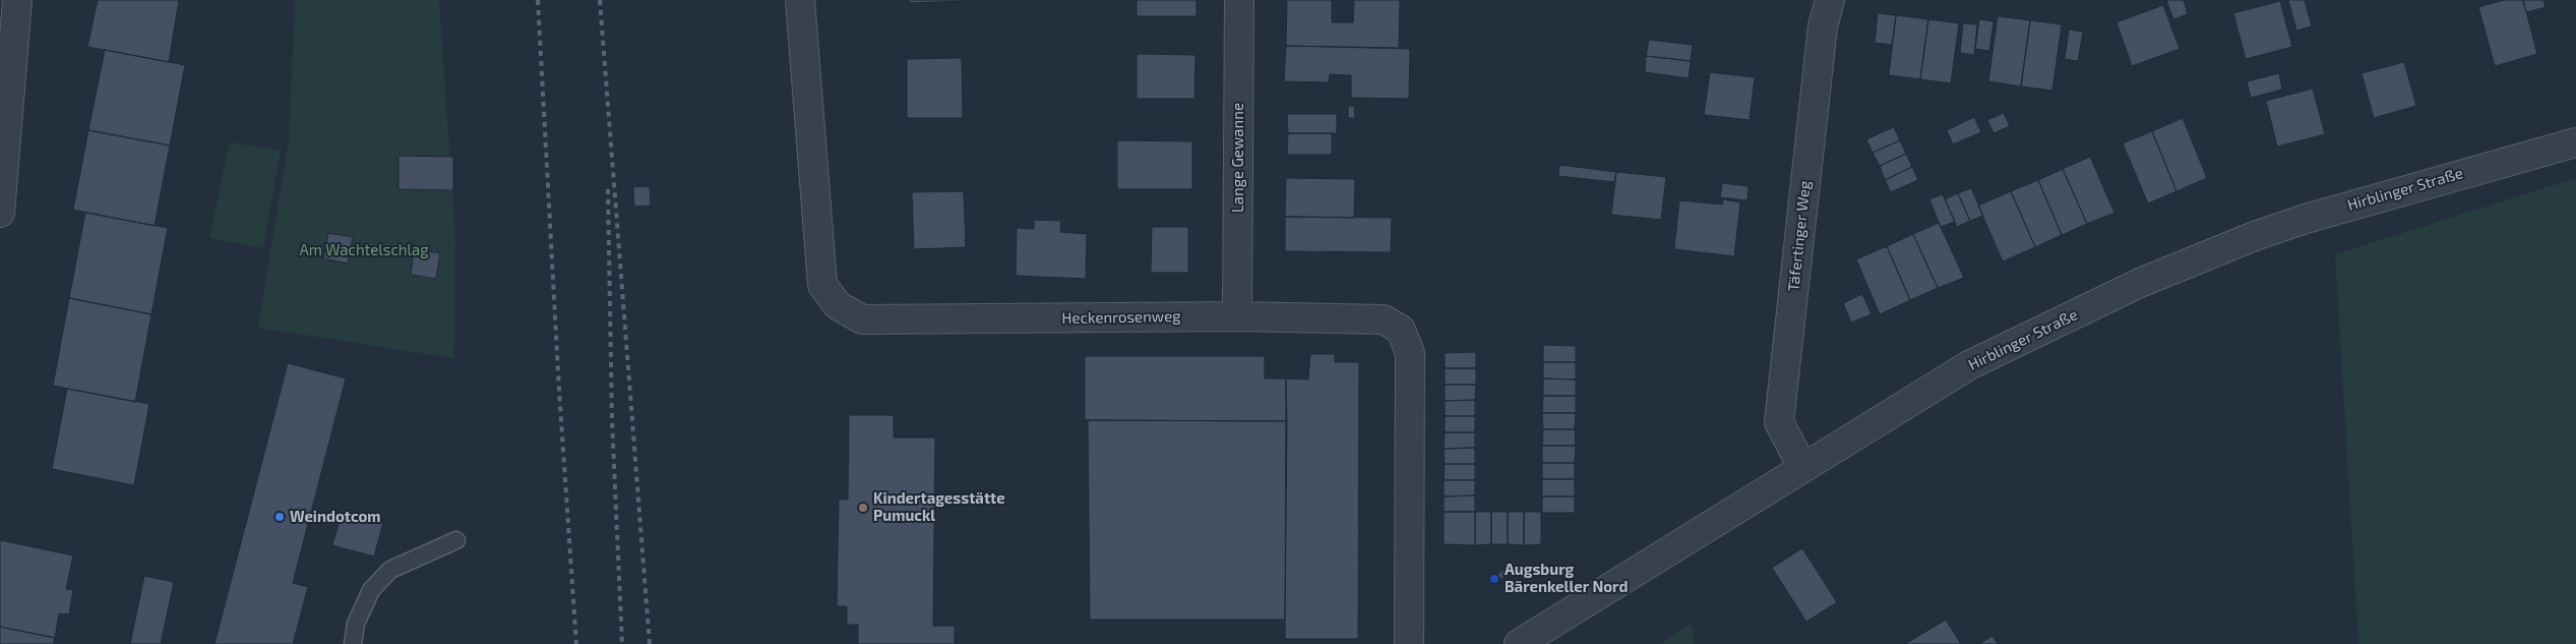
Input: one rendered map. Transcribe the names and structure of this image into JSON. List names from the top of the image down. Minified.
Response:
{"streets":{"street":["Lange Gewanne","Hirblinger Straße","Täfertinger Weg","Heckenrosenweg"]},"crossings":[["Lange Gewanne","Heckenrosenweg"],["Hirblinger Straße","Täfertinger Weg"]],"parks":["Am Wachtelschlag"],"places":["Kindertagesstätte Pumuckl","Weindotcom","Augsburg Bärenkeller Nord"]}
